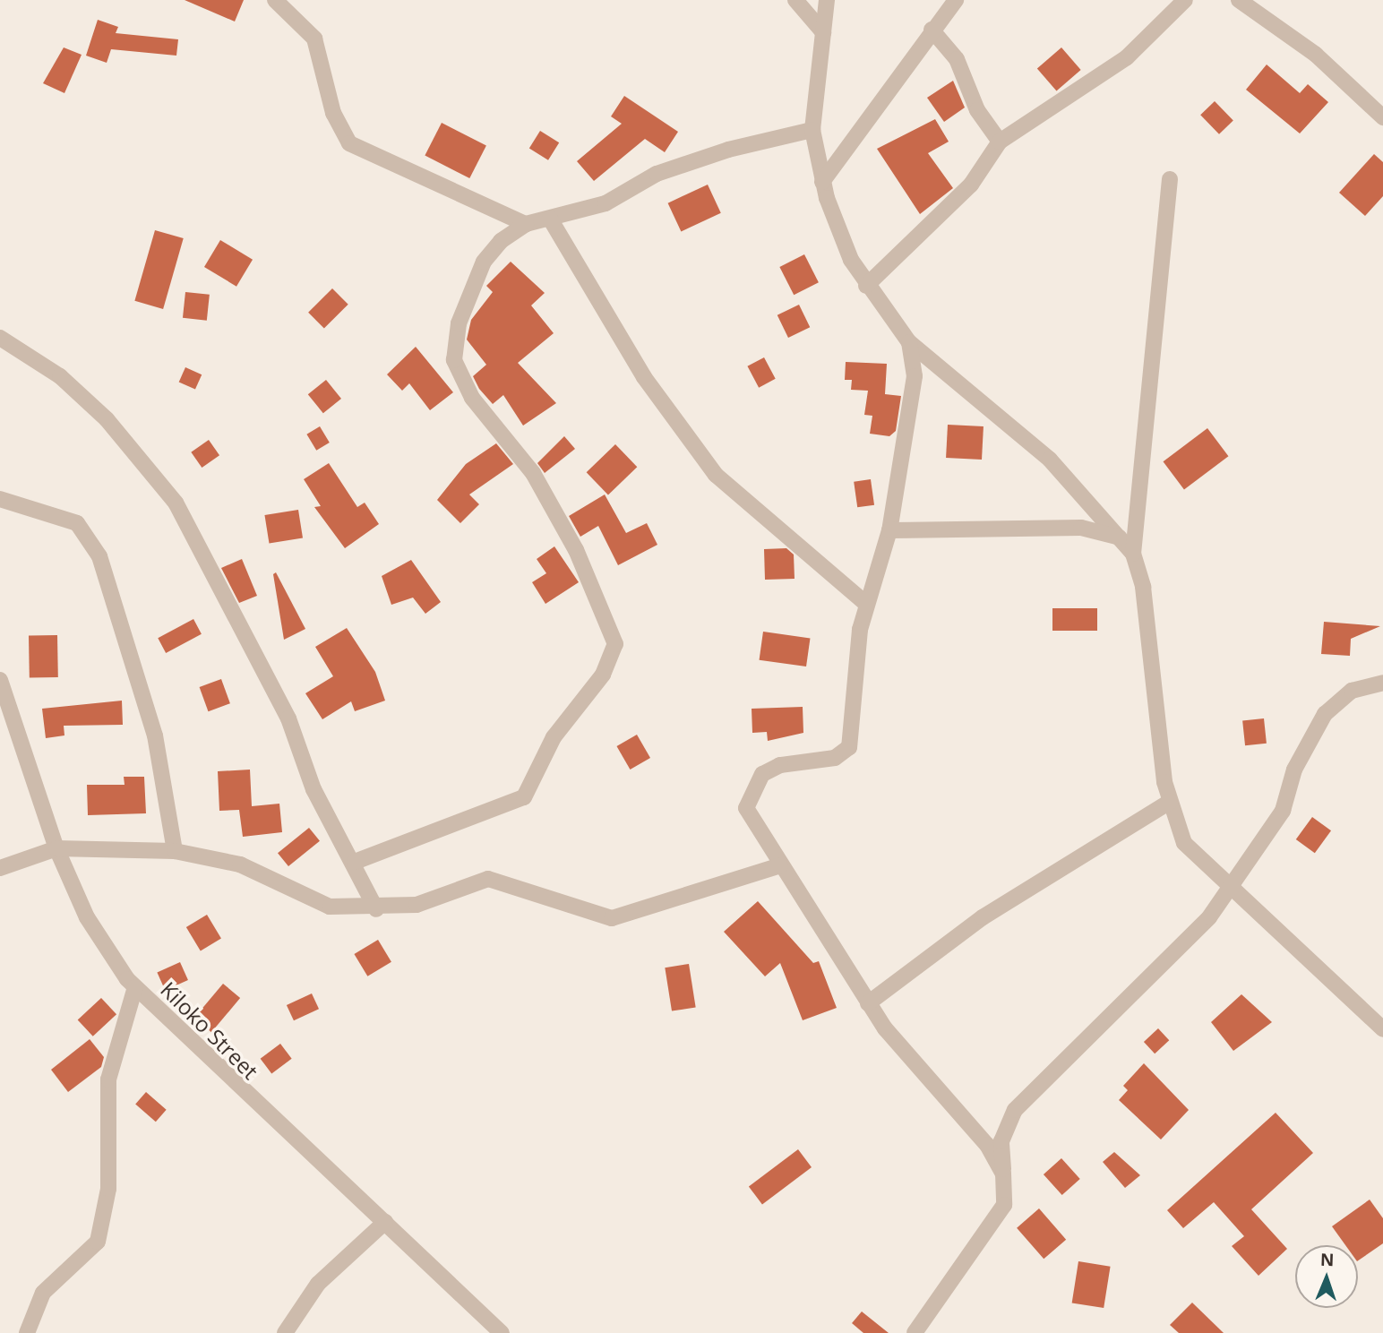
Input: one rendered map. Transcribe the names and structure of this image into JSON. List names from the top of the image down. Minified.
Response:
{"streets":{"street":["Kiloko Street"]},"north":"top"}
